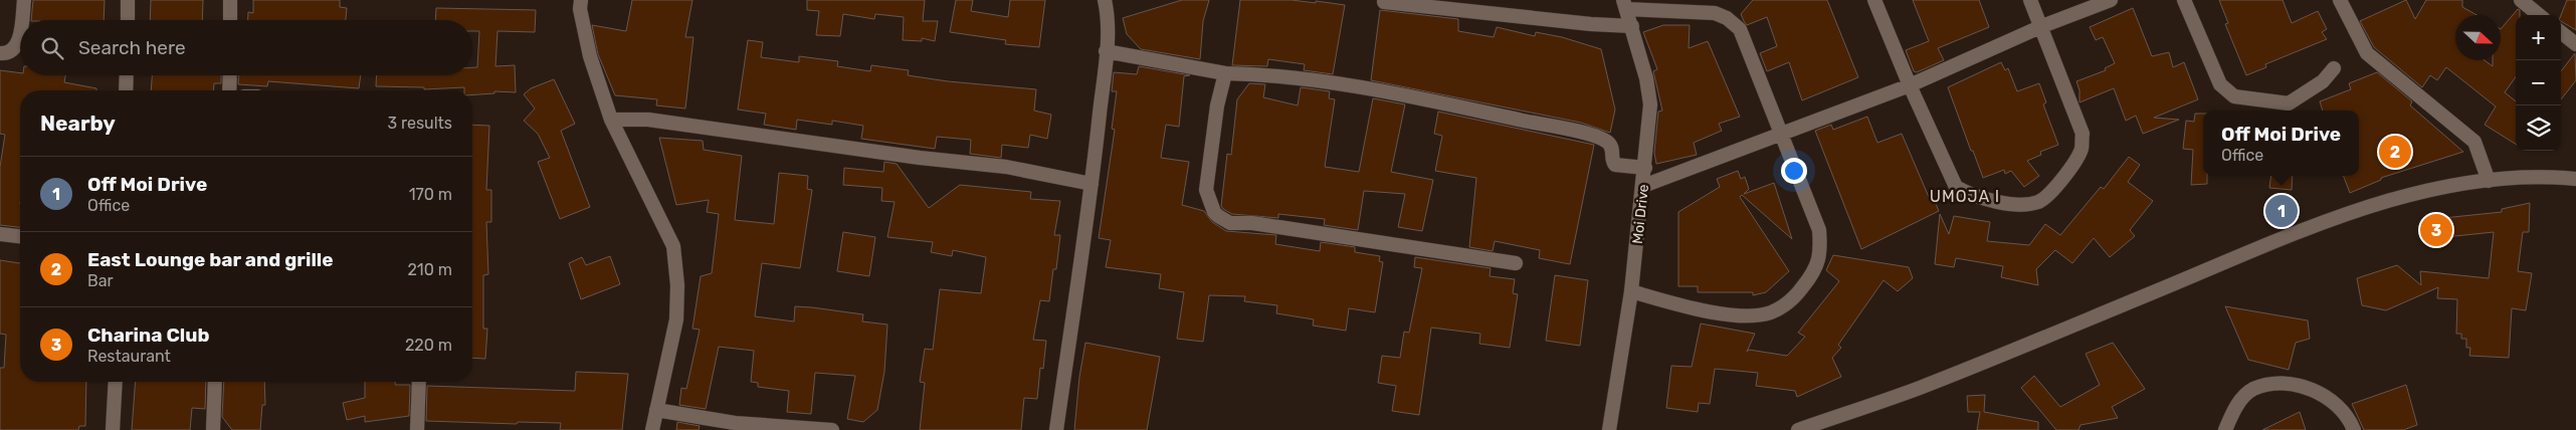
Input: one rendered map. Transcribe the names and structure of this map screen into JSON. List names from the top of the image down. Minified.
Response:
{"streets":{"street":["Moi Drive"]},"districts":["UMOJA I"],"north":"right","page":{"map_buttons":["+","−"],"search":"Search here","heading":["Nearby","3 results"],"popup":["Off Moi Drive","Office"],"pins":["2","1","3"],"list":[{"mark":"1","name":"Off Moi Drive","note":"Office","value":"170 m"},{"mark":"2","name":"East Lounge bar and grille","note":"Bar","value":"210 m"},{"mark":"3","name":"Charina Club","note":"Restaurant","value":"220 m"}]}}
